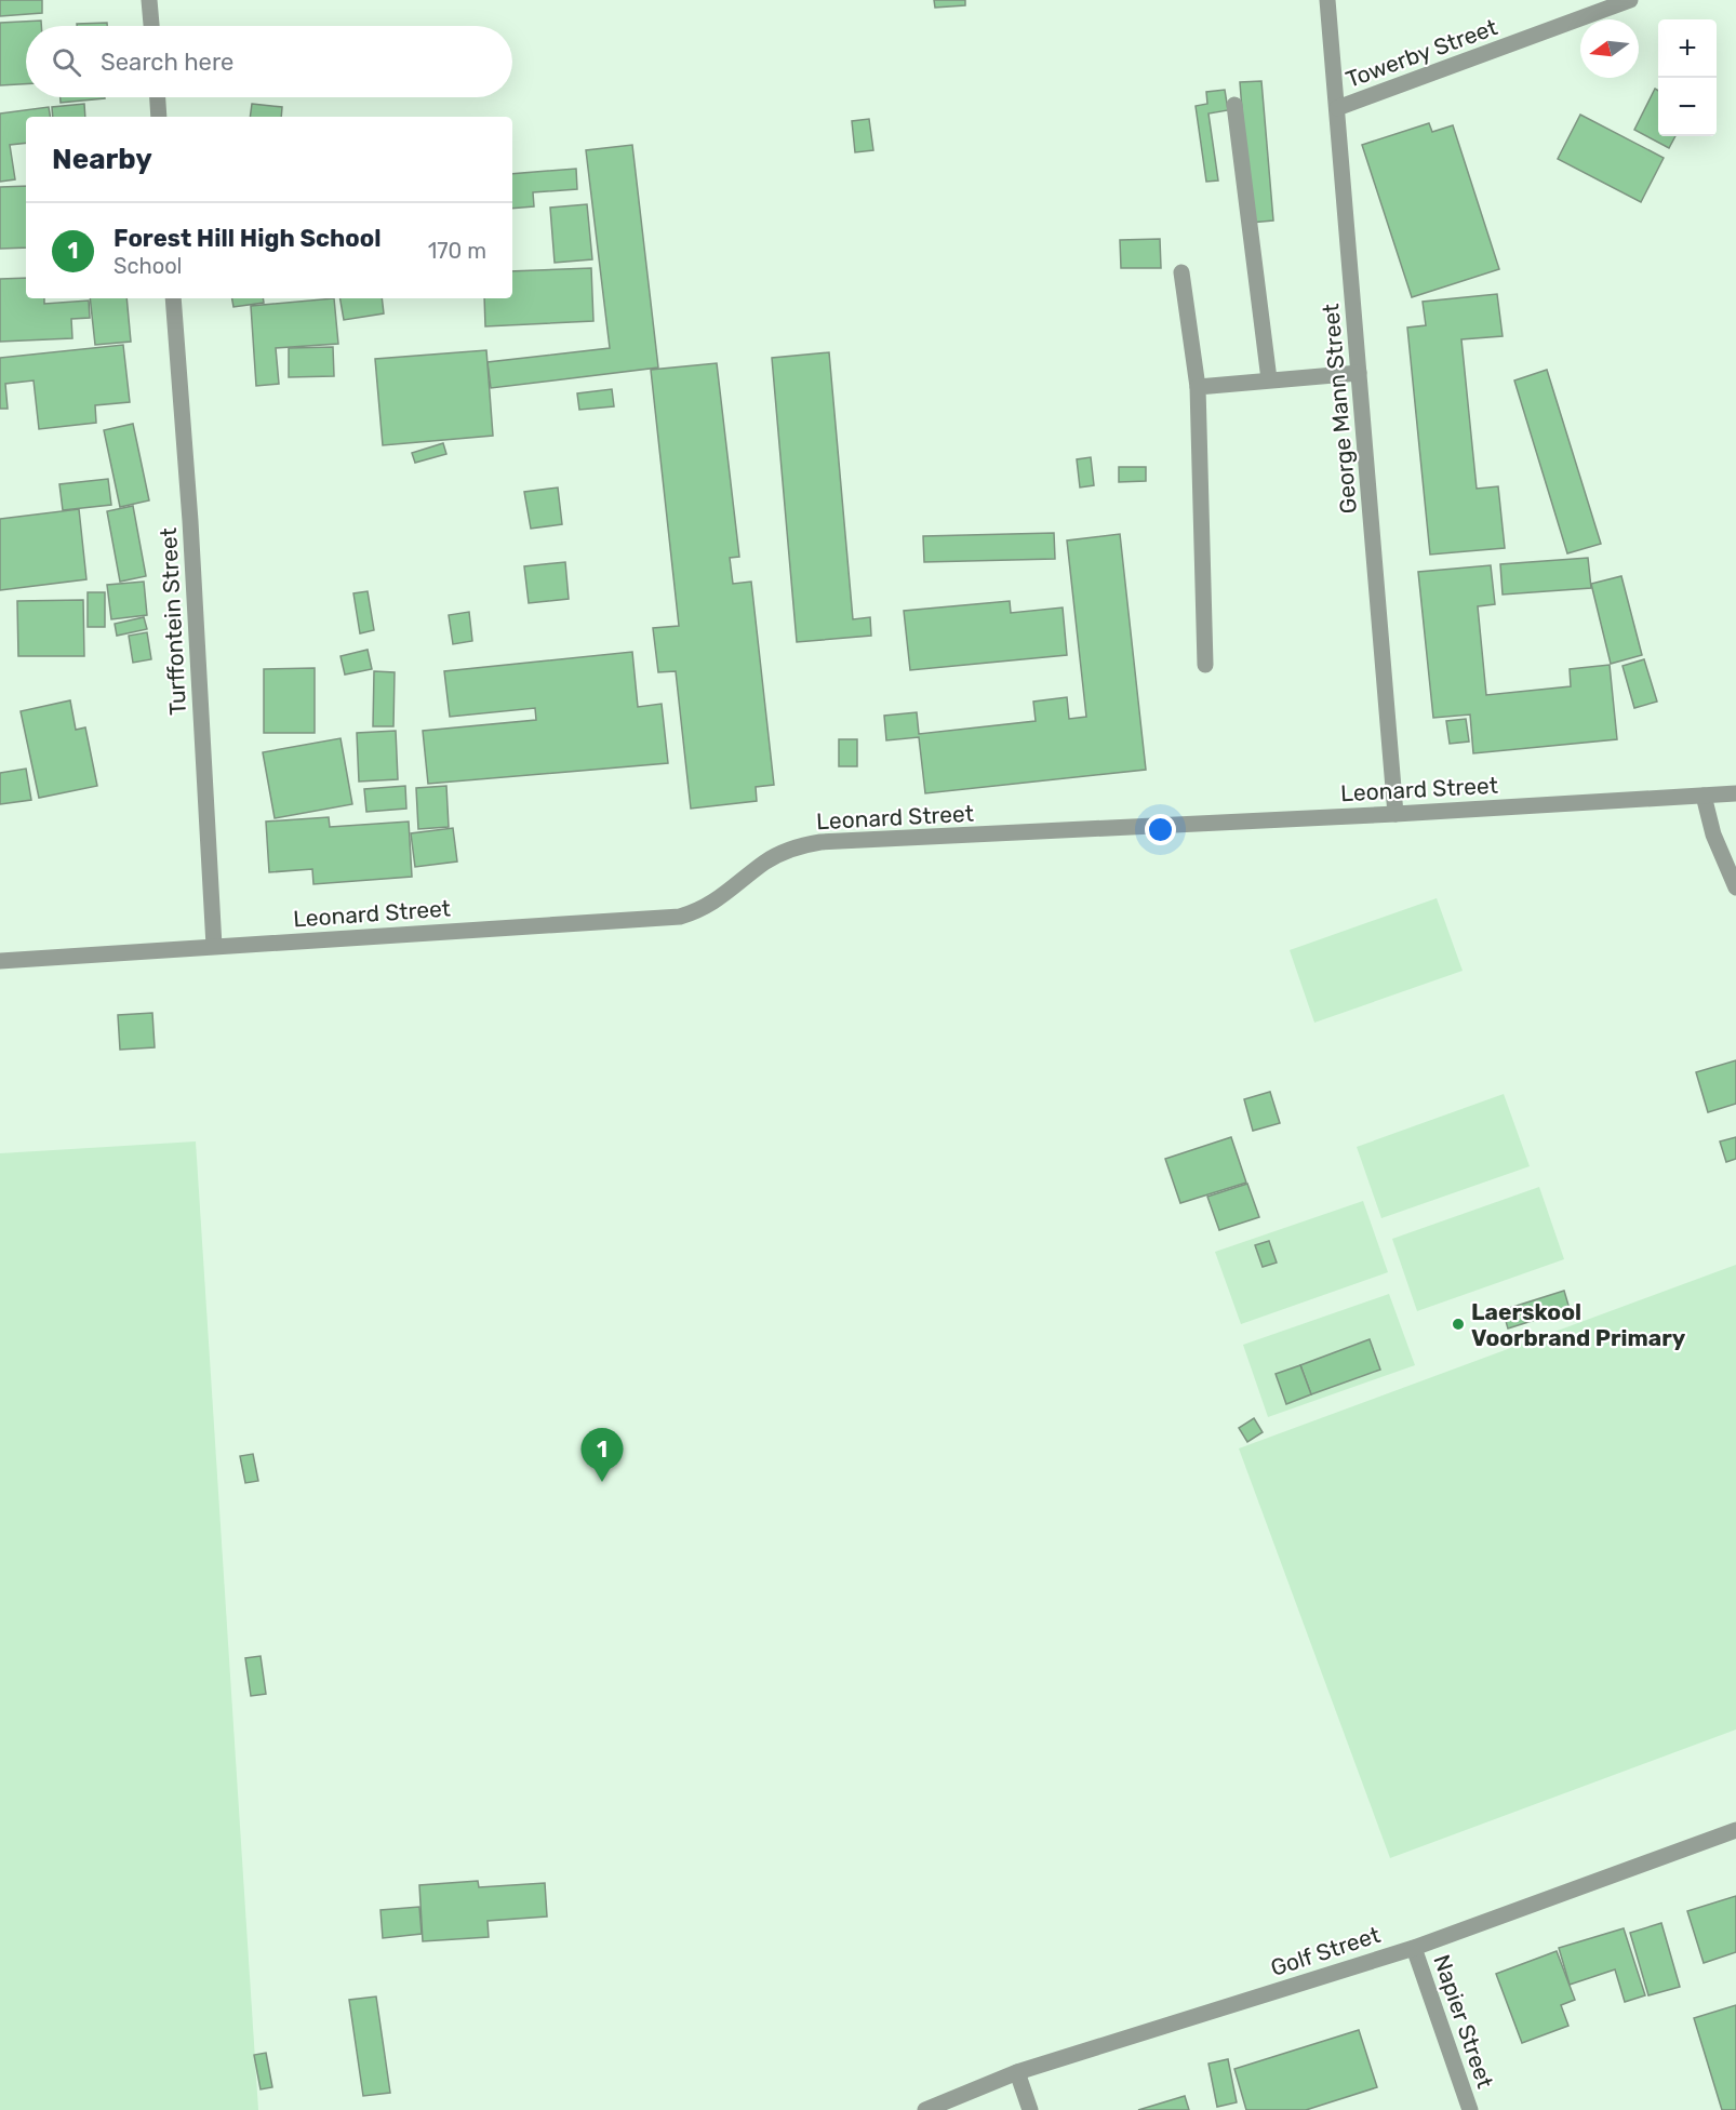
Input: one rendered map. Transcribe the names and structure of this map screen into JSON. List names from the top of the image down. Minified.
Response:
{"streets":{"street":["Towerby Street","George Mann Street","Turffontein Street","Leonard Street","Golf Street","Napier Street"]},"crossings":[["Towerby Street","George Mann Street"],["George Mann Street","Leonard Street"],["Turffontein Street","Leonard Street"],["Golf Street","Napier Street"]],"places":["Laerskool Voorbrand Primary"],"north":"left","page":{"map_buttons":["+","−"],"search":"Search here","heading":"Nearby","list":[{"mark":"1","name":"Forest Hill High School","note":"School","value":"170 m"}],"pins":"1"}}
